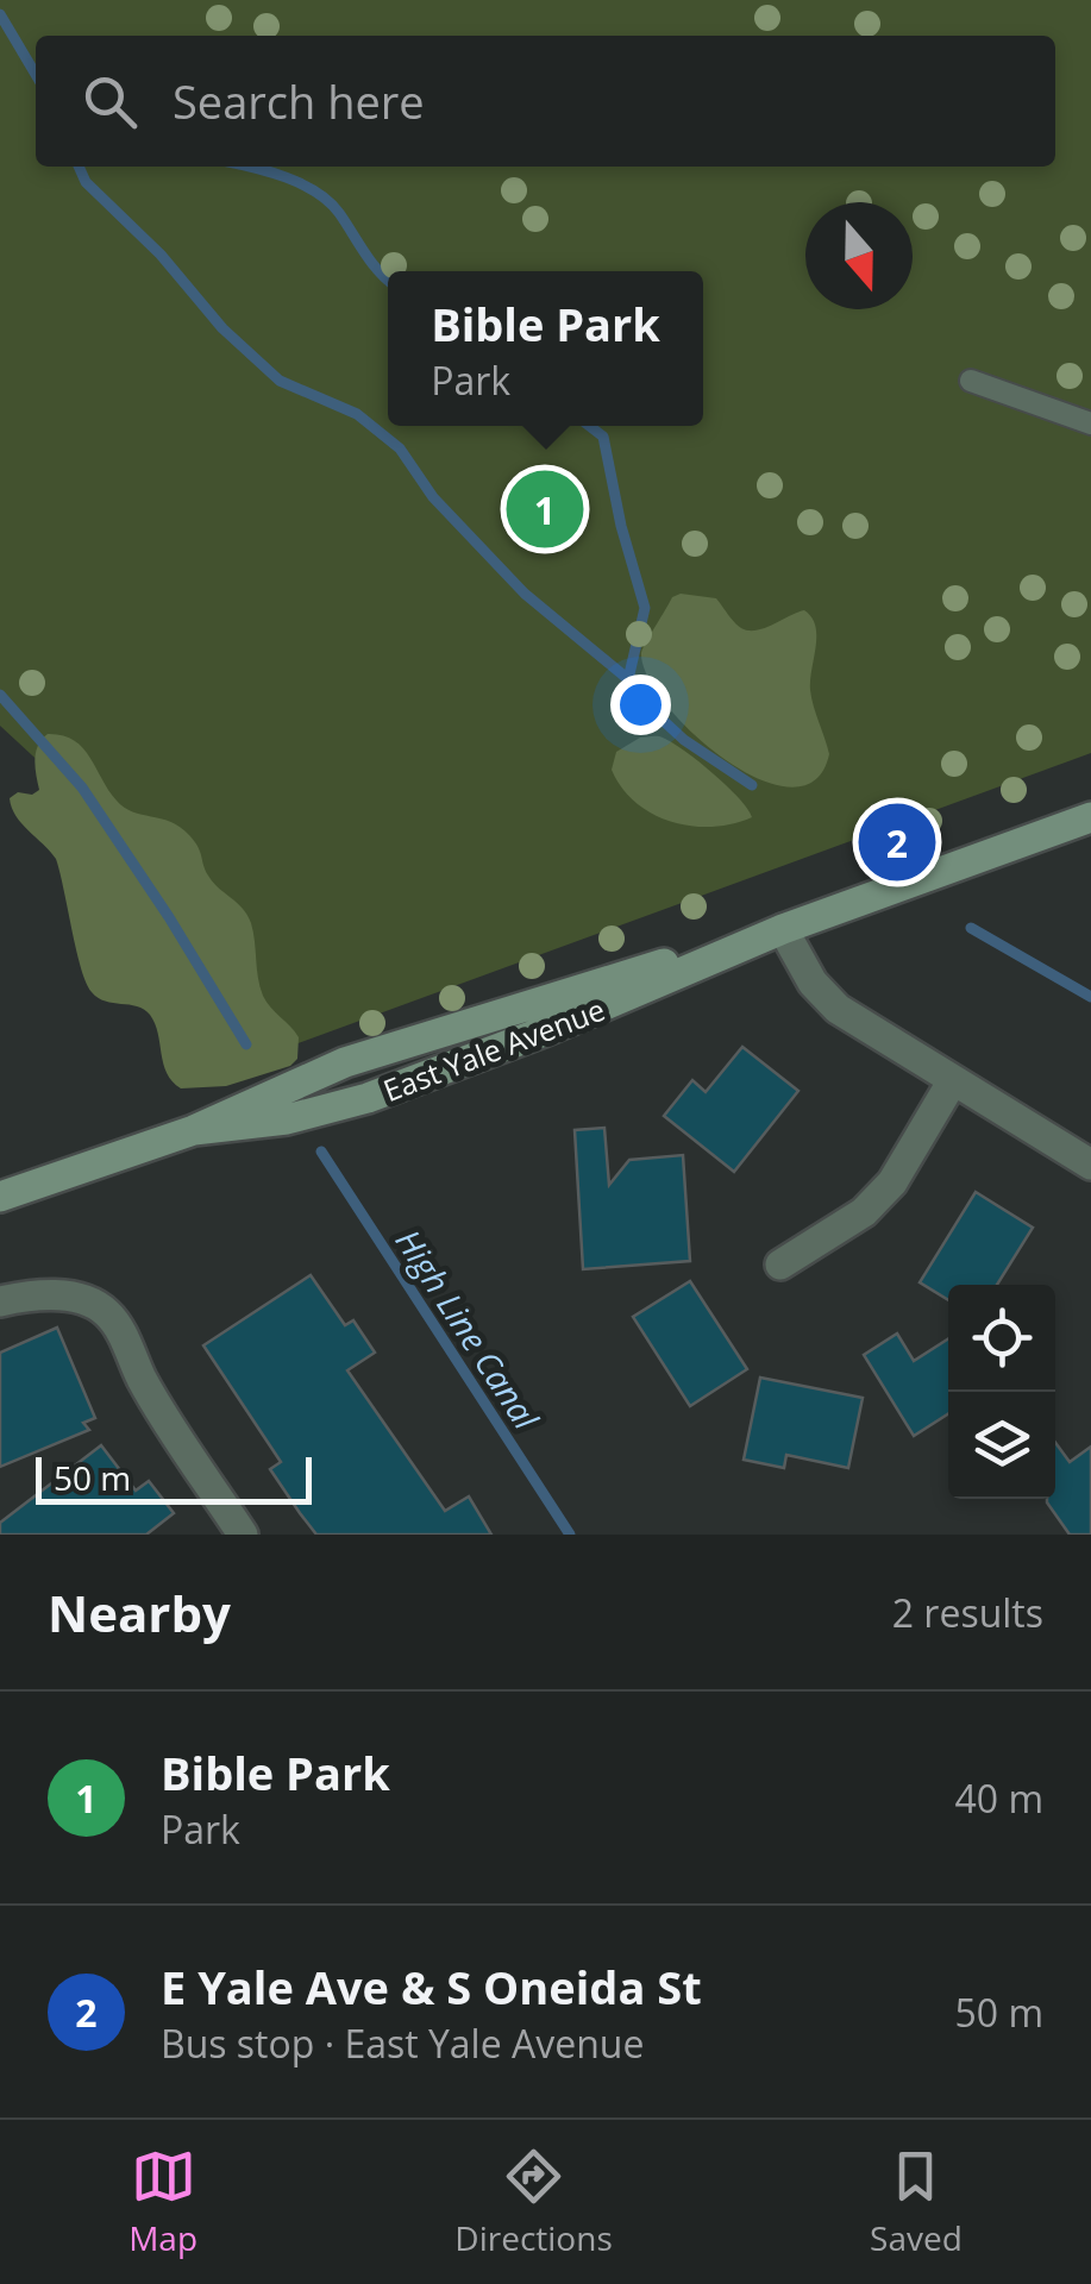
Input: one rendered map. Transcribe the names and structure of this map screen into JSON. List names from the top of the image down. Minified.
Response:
{"streets":{"main road":["East Yale Avenue"]},"water":["High Line Canal"],"scale_bar":"50 m","north":"bottom","page":{"search":"Search here","popup":["Bible Park","Park"],"pins":["1","2"],"scale":"50 m","heading":["Nearby","2 results"],"list":[{"mark":"1","name":"Bible Park","note":"Park","value":"40 m"},{"mark":"2","name":"E Yale Ave & S Oneida St","note":"Bus stop · East Yale Avenue","value":"50 m"}],"nav":["Map","Directions","Saved"]}}
